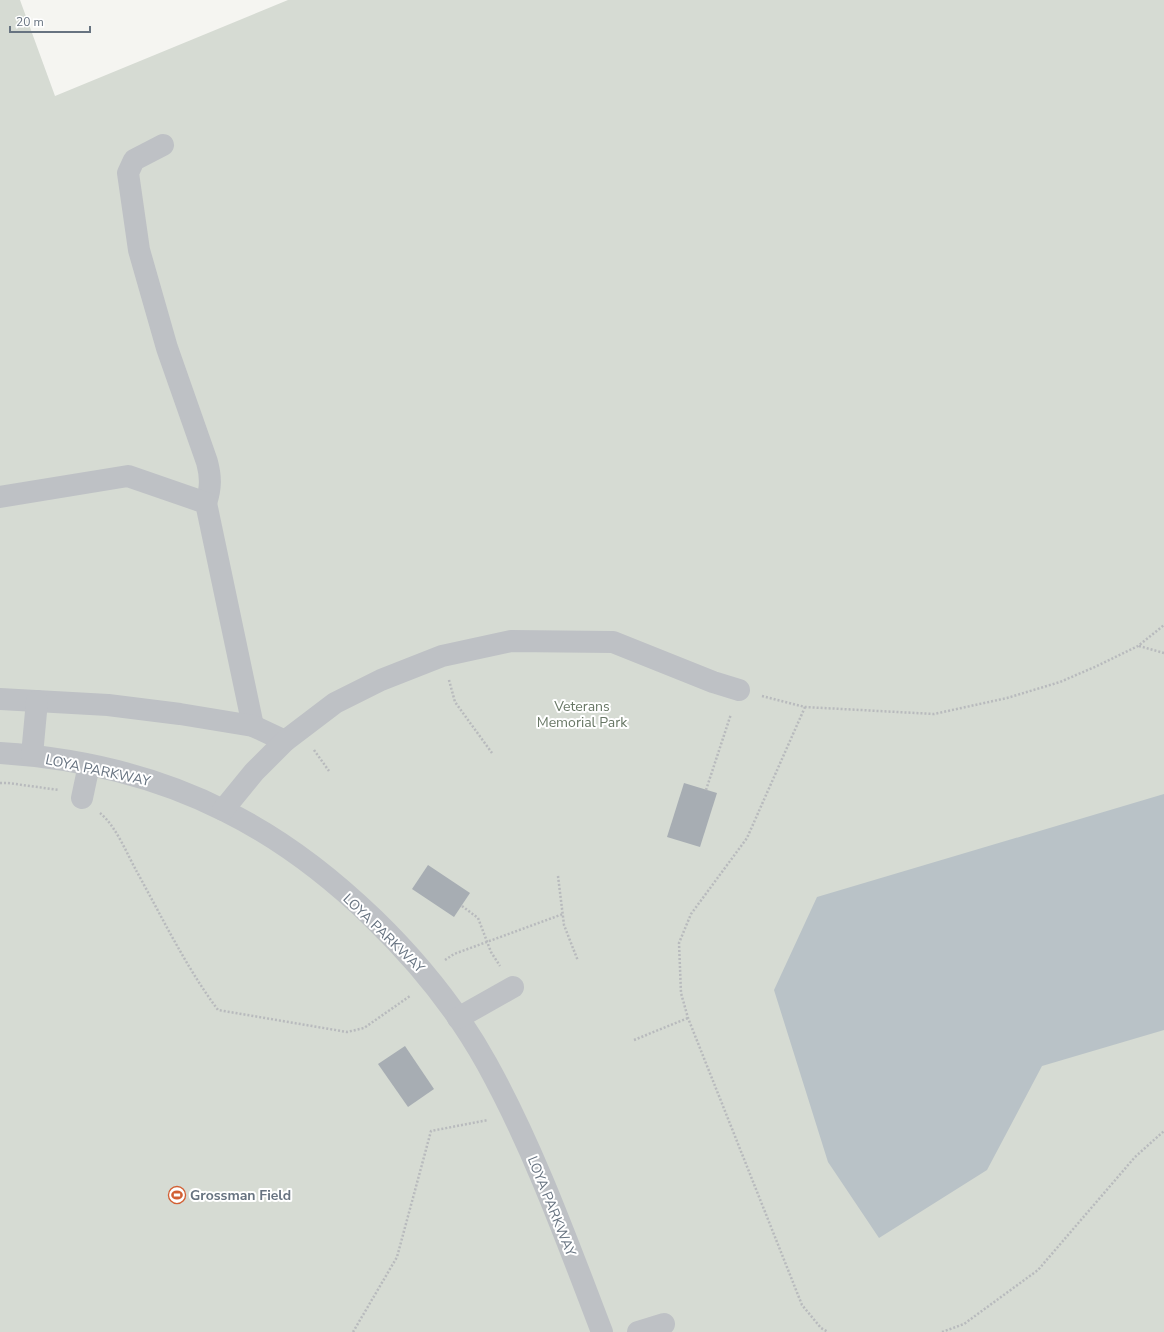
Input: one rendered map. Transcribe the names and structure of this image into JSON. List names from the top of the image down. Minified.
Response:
{"streets":{"street":["LOYA PARKWAY"]},"parks":["Veterans Memorial Park"],"places":{"sports":["Grossman Field"]},"scale_bar":"20 m"}
